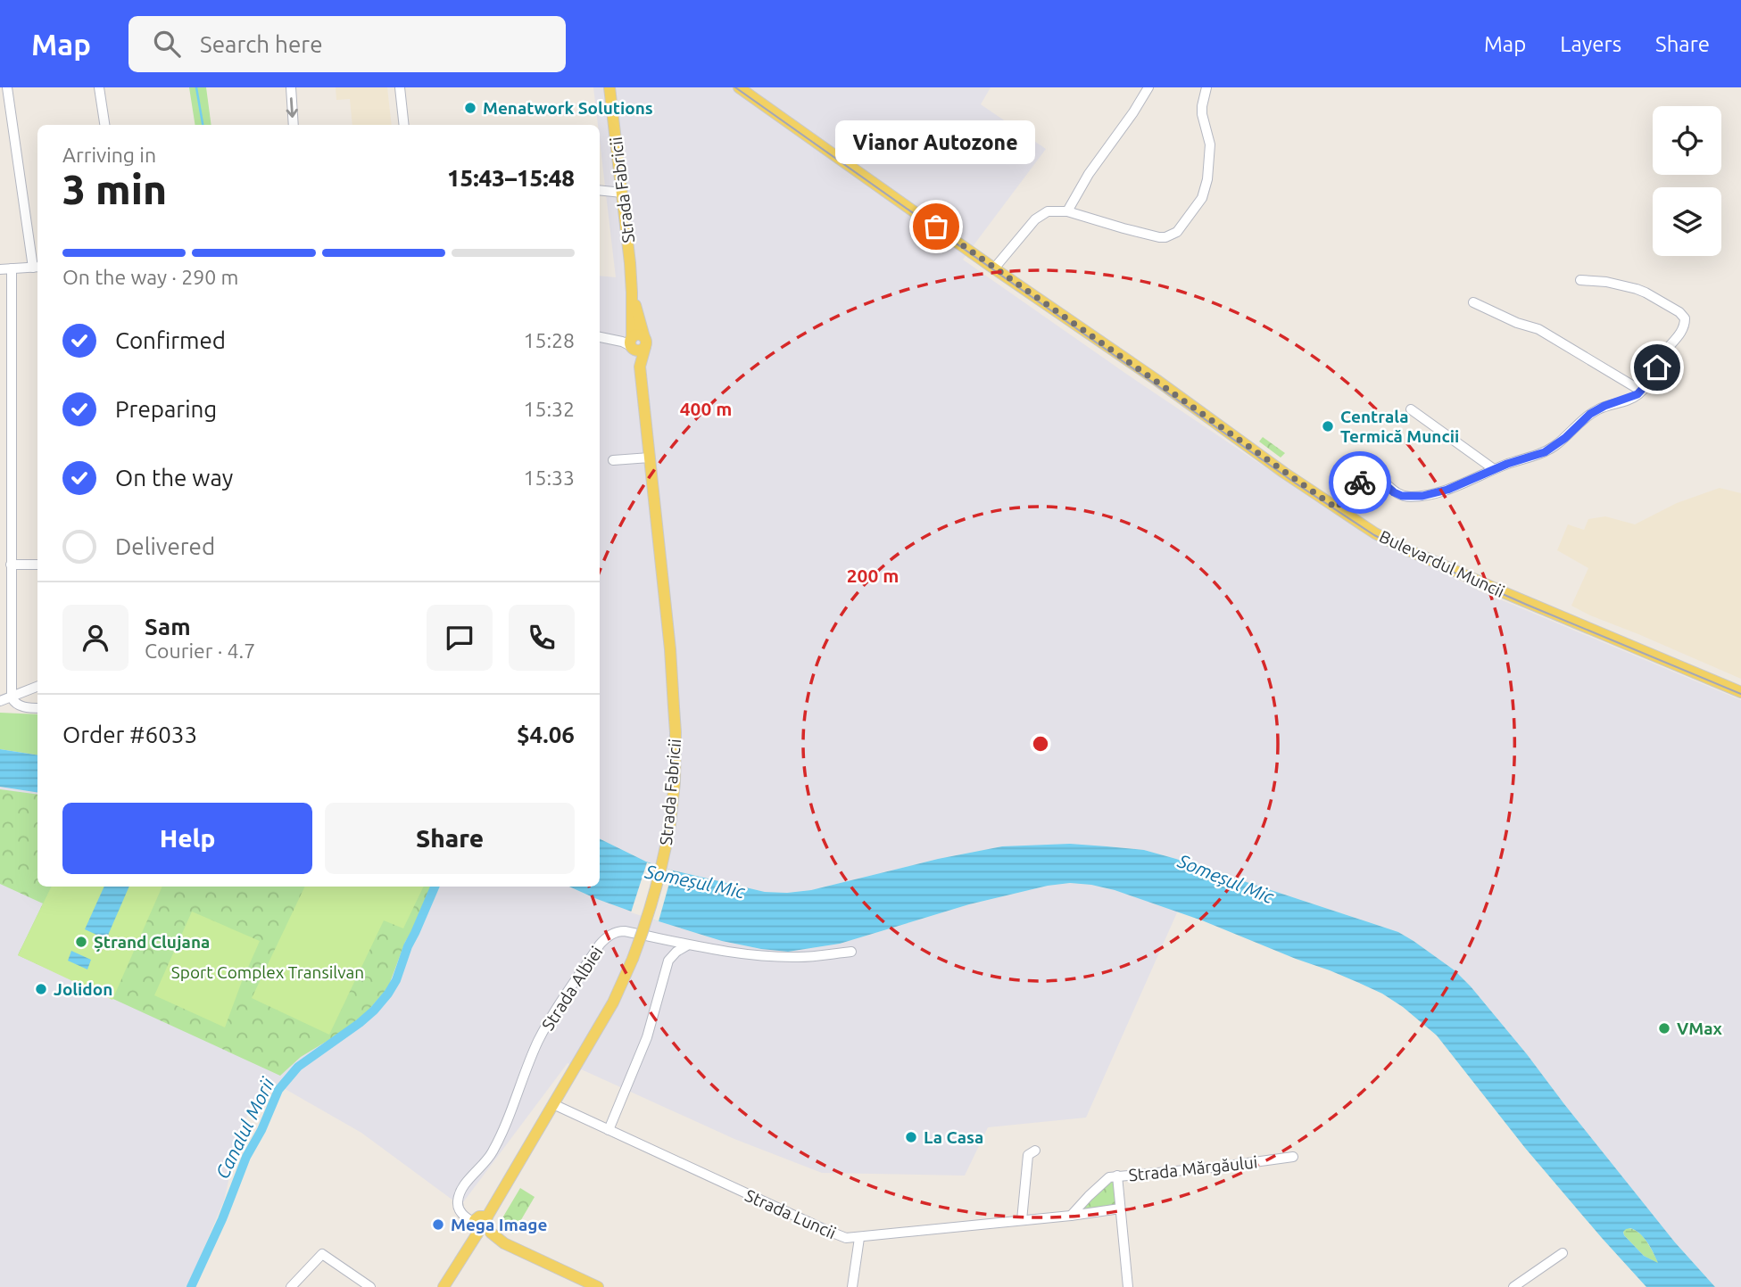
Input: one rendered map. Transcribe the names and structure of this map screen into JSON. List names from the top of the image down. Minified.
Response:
{"streets":{"main road":["Strada Fabricii","Bulevardul Muncii"],"street":["Strada Albiei","Strada Mărgăului","Strada Luncii"]},"crossings":[["Strada Fabricii","Strada Albiei"],["Strada Fabricii","Strada Luncii"],["Strada Mărgăului","Strada Luncii"]],"water":["Someșul Mic","Canalul Morii"],"parks":["Sport Complex Transilvan"],"places":["Menatwork Solutions","Vianor Autozone","Centrala Termică Muncii","Ștrand Clujana","Jolidon","VMax","La Casa","Mega Image"],"page":{"header":"Map","search":"Search here","nav":["Map","Layers","Share"],"bubble":"Vianor Autozone","heading":["3 min","Arriving in","15:43–15:48"],"panel":["Sam","Courier · 4.7","Order #6033","$4.06"],"bar":"On the way · 290 m","list":[["Confirmed","15:28"],["Preparing","15:32"],["On the way","15:33"],"Delivered"],"buttons":["Help","Share"]},"rings":["400 m","200 m"]}
